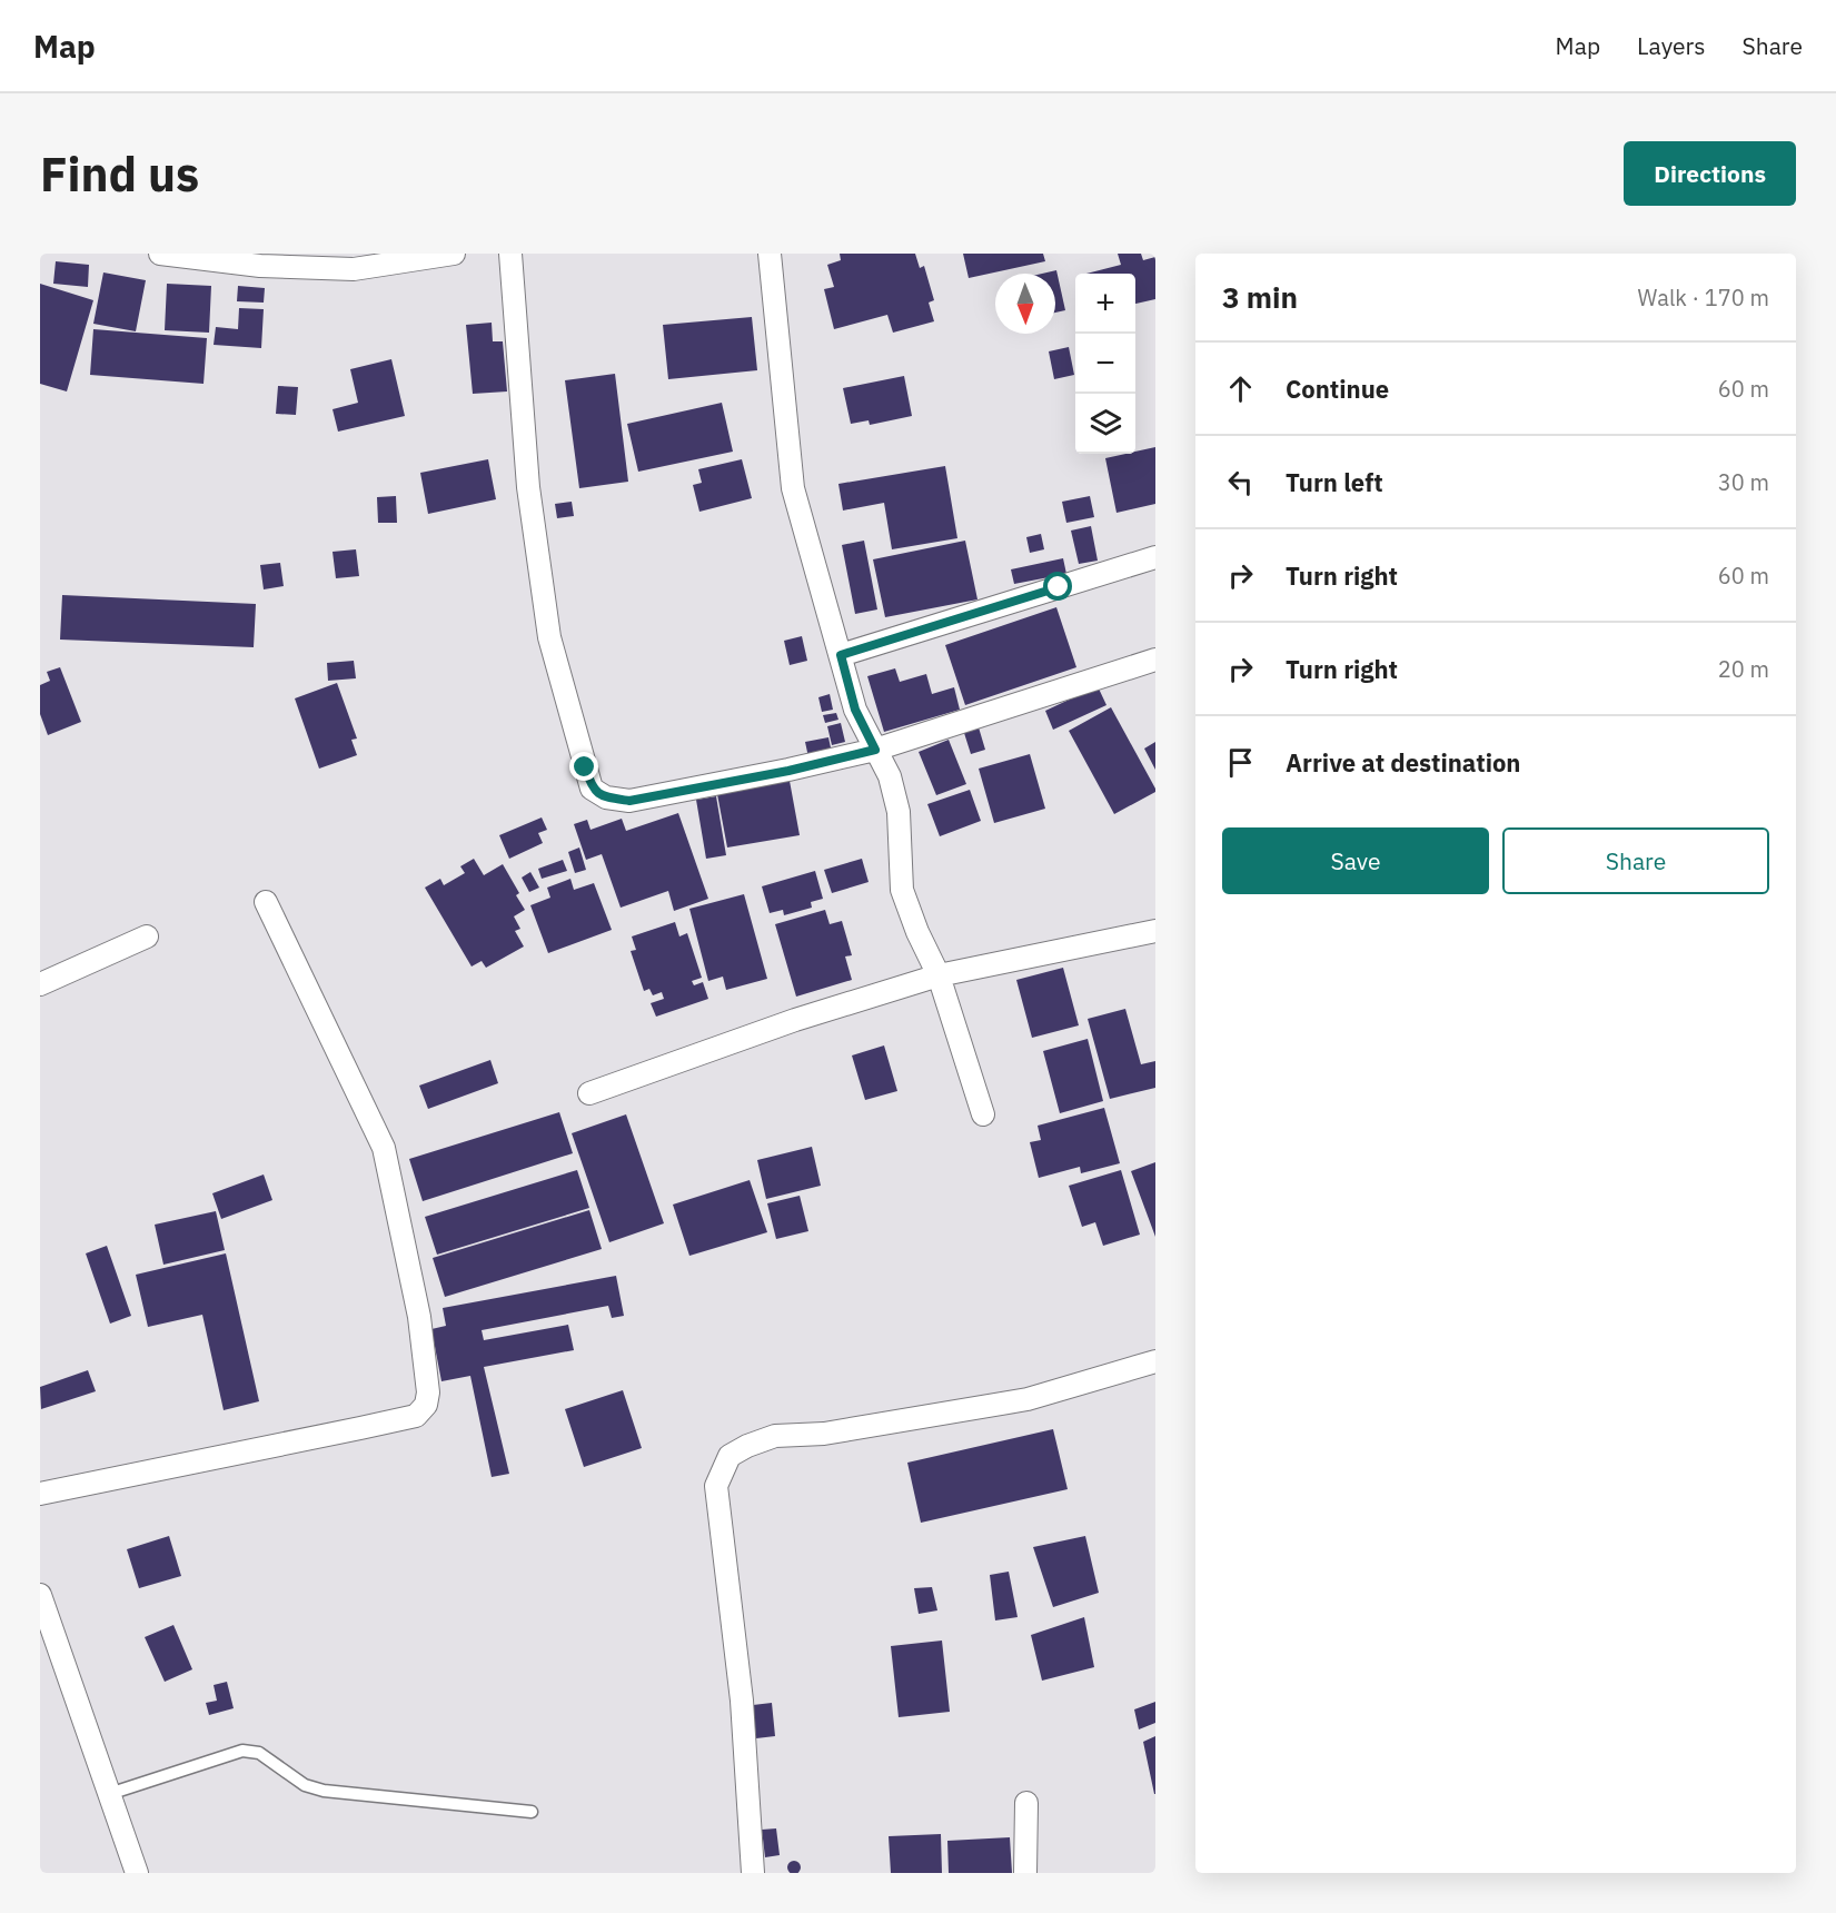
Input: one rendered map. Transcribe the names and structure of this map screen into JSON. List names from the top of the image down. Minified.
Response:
{"north":"bottom","page":{"header":"Map","nav":["Map","Layers","Share"],"buttons":["Directions",["Save","Share"]],"title":"Find us","heading":["3 min","Walk · 170 m"],"map_buttons":["+","−"],"list":[["Continue","60 m"],["Turn left","30 m"],["Turn right","60 m"],["Turn right","20 m"],"Arrive at destination"]}}
